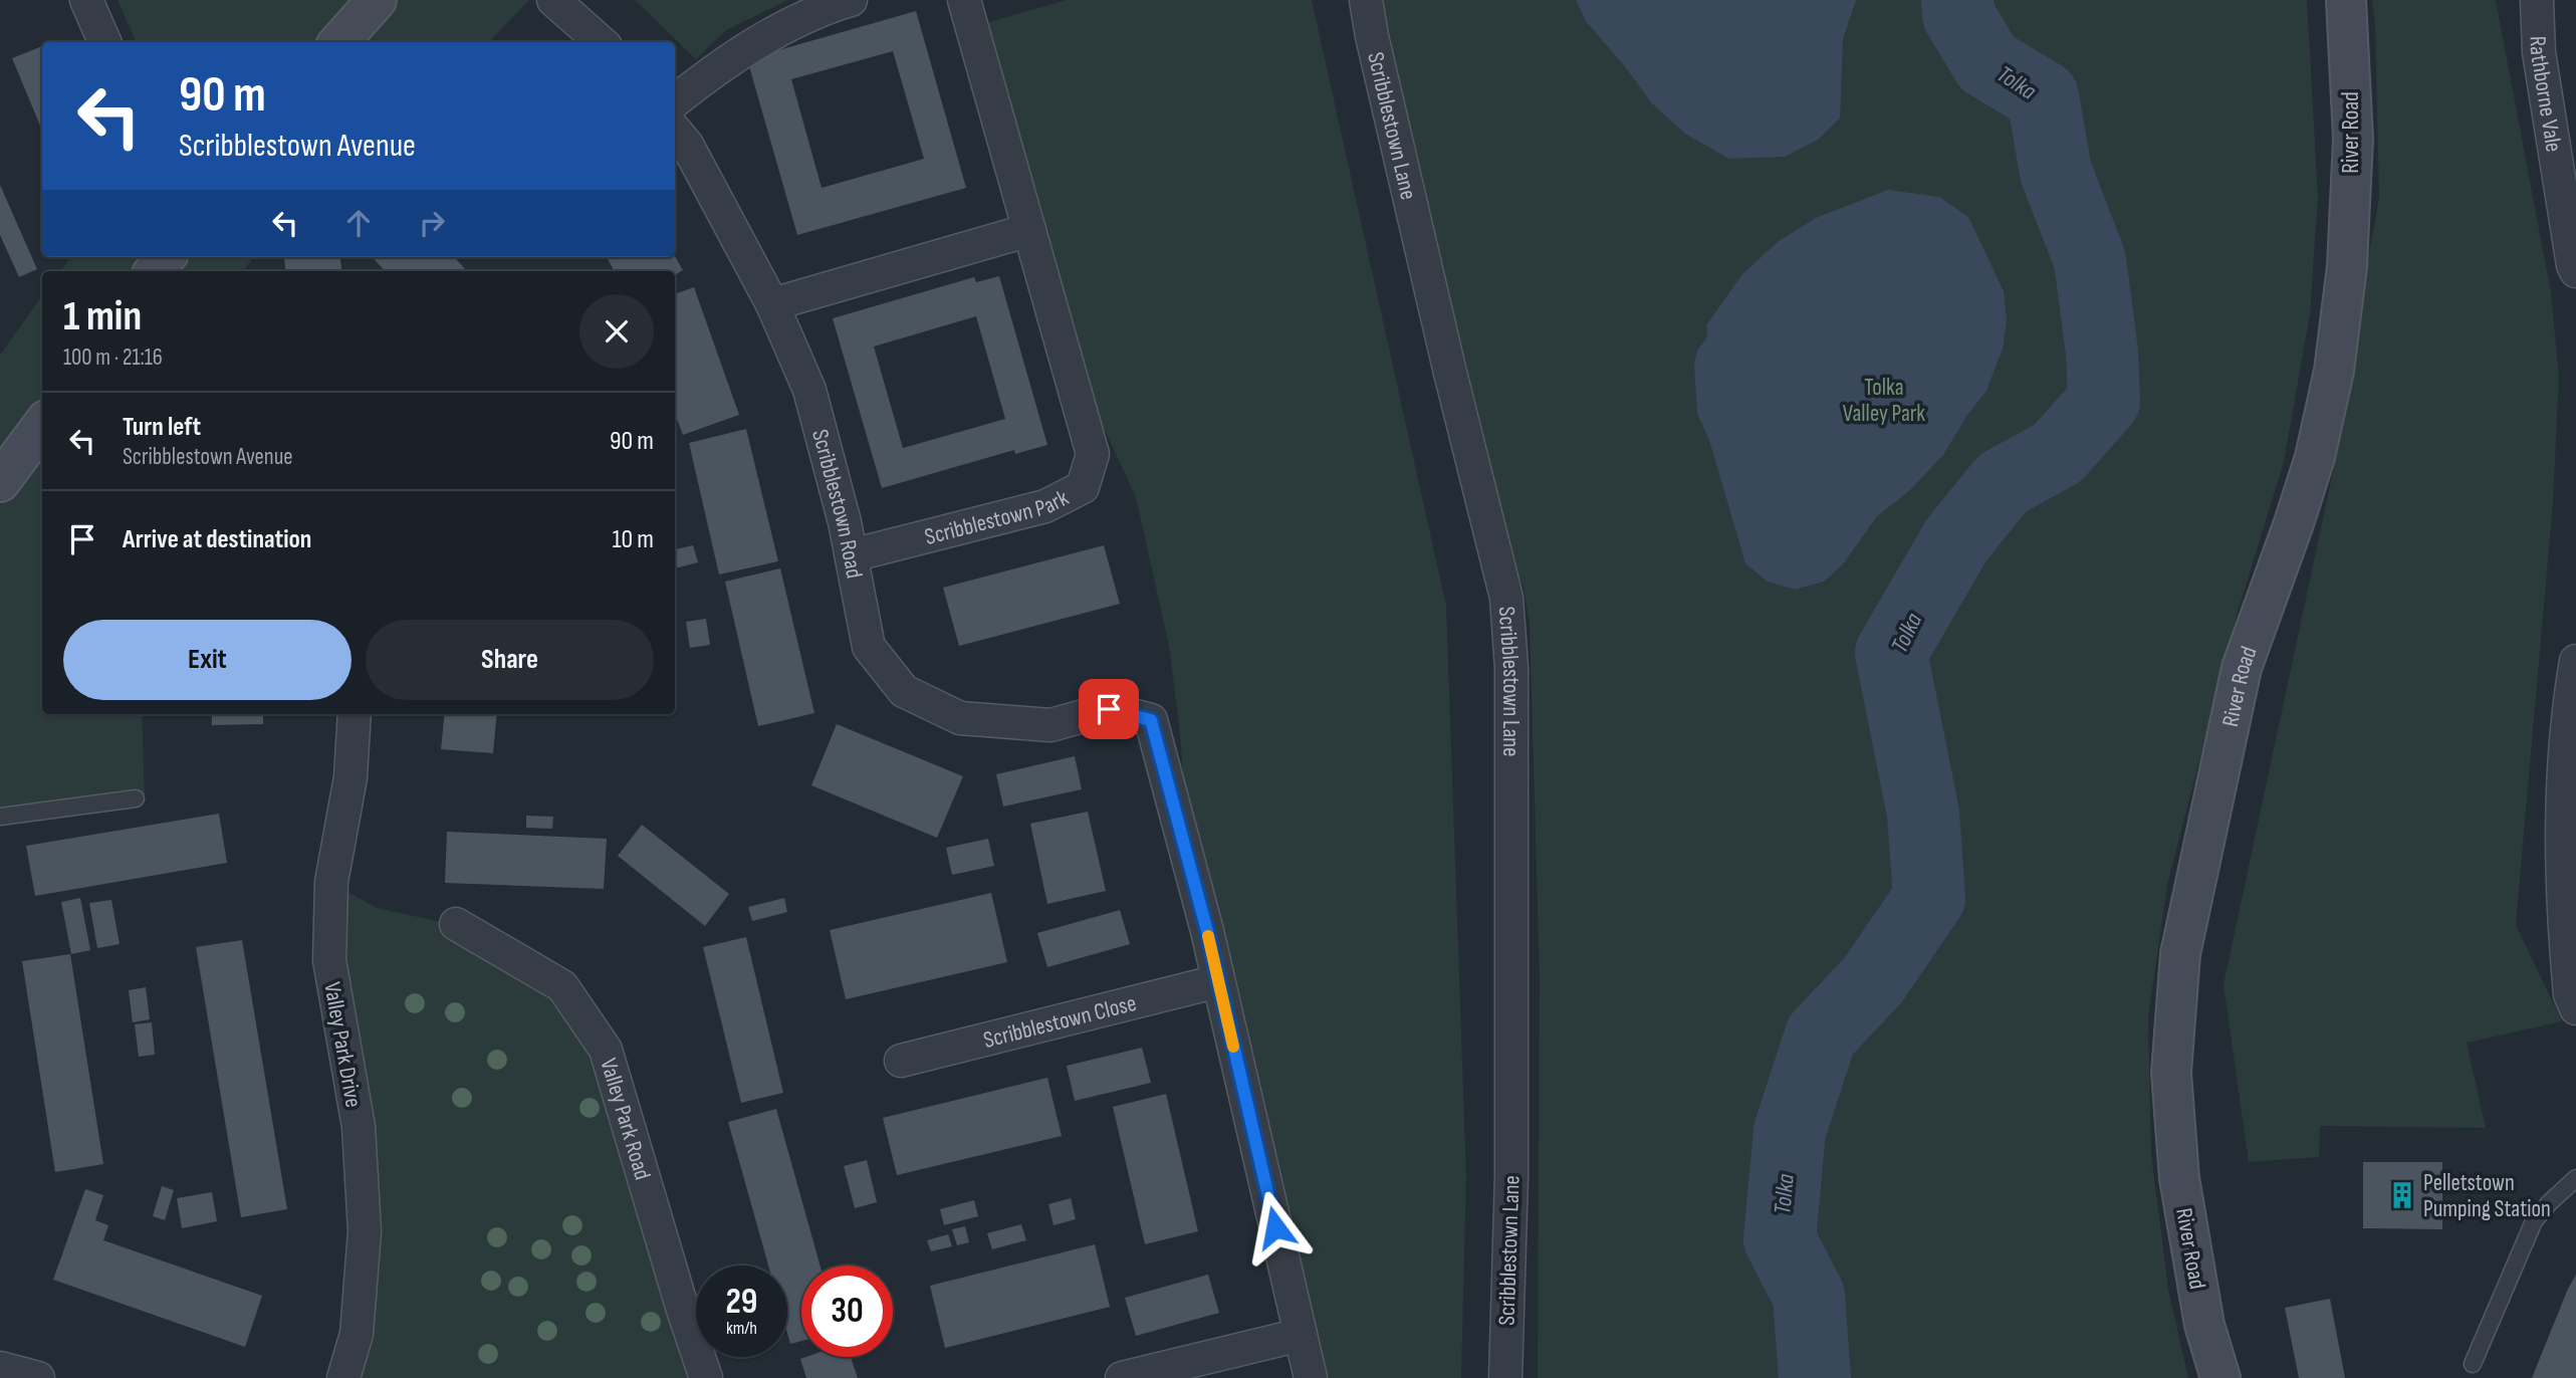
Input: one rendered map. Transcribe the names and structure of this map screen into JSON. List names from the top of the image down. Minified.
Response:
{"streets":{"main road":["River Road"],"street":["Rathborne Vale","Scribblestown Lane","Scribblestown Road","Scribblestown Park","Scribblestown Close","Valley Park Drive","Valley Park Road"]},"crossings":[["Scribblestown Road","Scribblestown Park"],["Scribblestown Road","Scribblestown Close"]],"water":["Tolka"],"parks":["Tolka Valley Park"],"places":{"building":["Pelletstown Pumping Station"]},"page":{"turn":["90 m","Scribblestown Avenue"],"heading":["1 min","100 m · 21:16"],"list":[{"name":"Turn left","note":"Scribblestown Avenue","value":"90 m"},{"name":"Arrive at destination","value":"10 m"}],"buttons":["Exit","Share"],"speed":"29 km/h","limit":"30"}}
